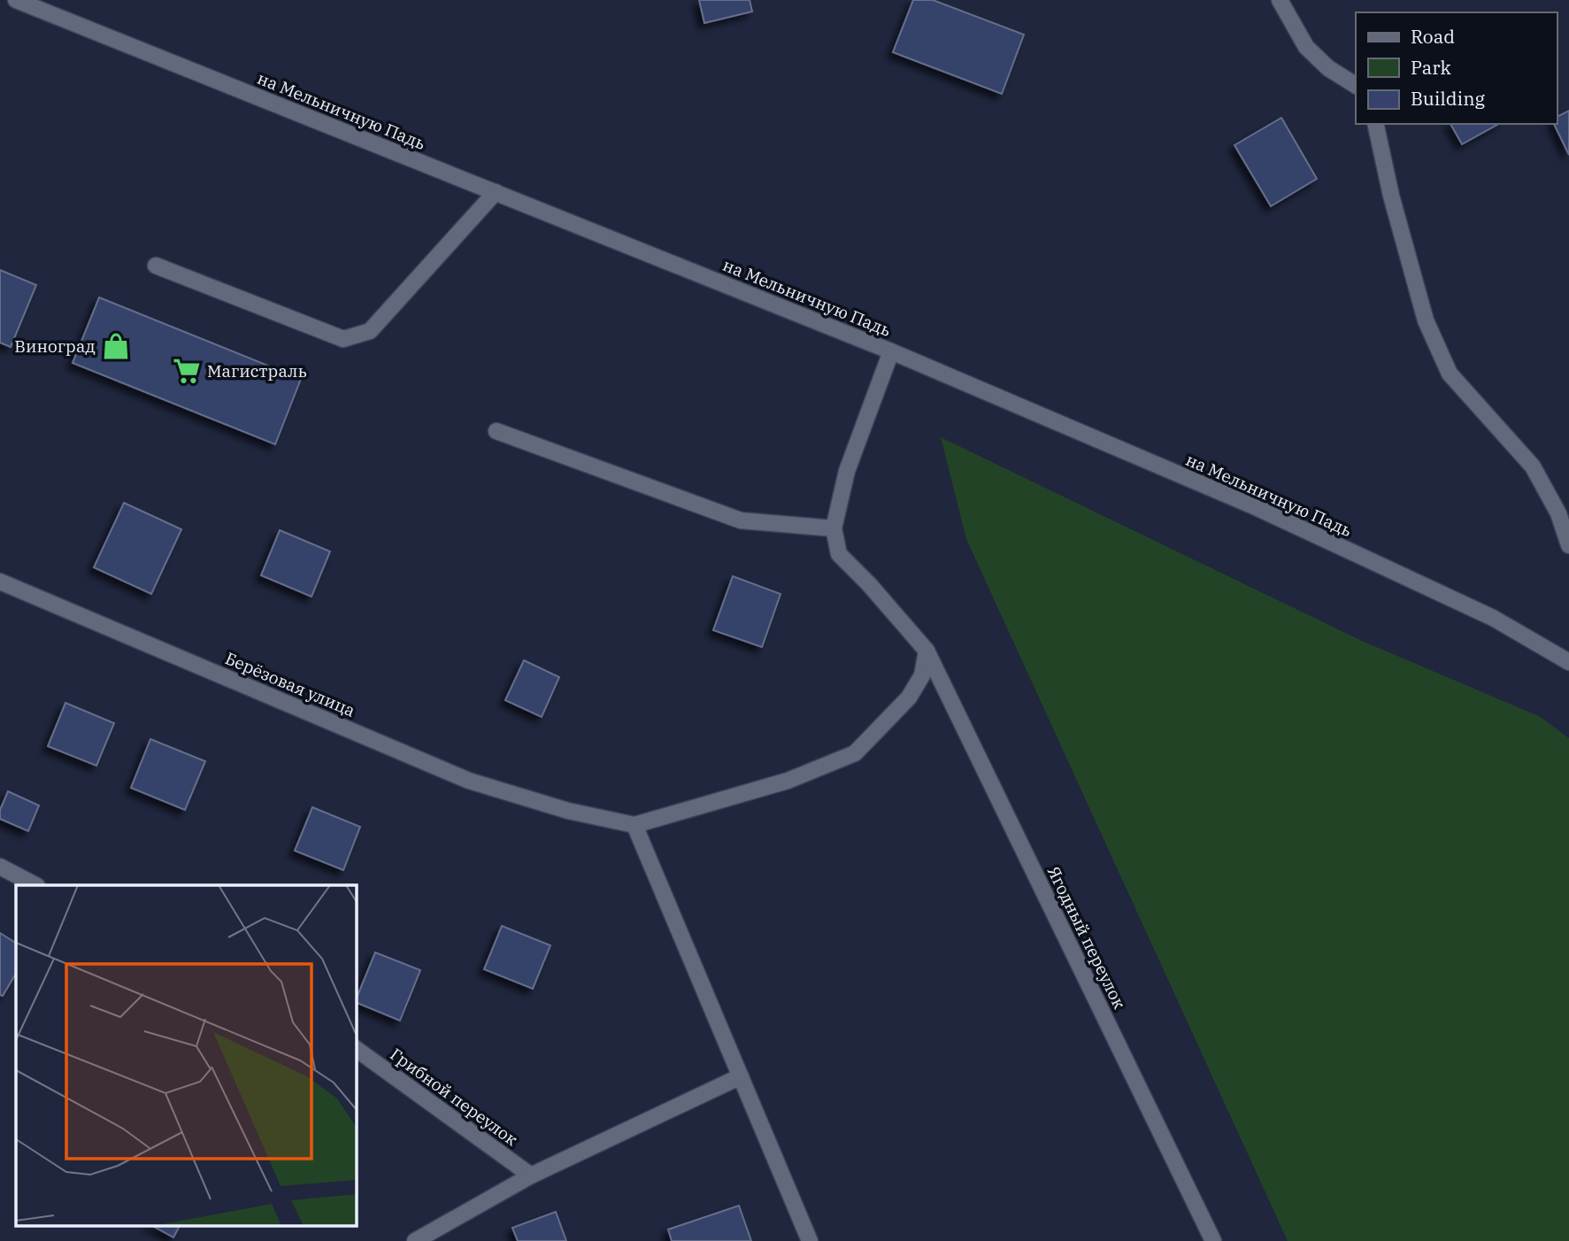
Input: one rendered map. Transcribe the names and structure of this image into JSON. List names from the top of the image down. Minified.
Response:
{"streets":{"street":["на Мельничную Падь","Берёзовая улица","Ягодный переулок","Грибной переулок"]},"places":{"shop":["Виноград"],"supermarket":["Магистраль"]},"legend":["Road","Park","Building"]}
